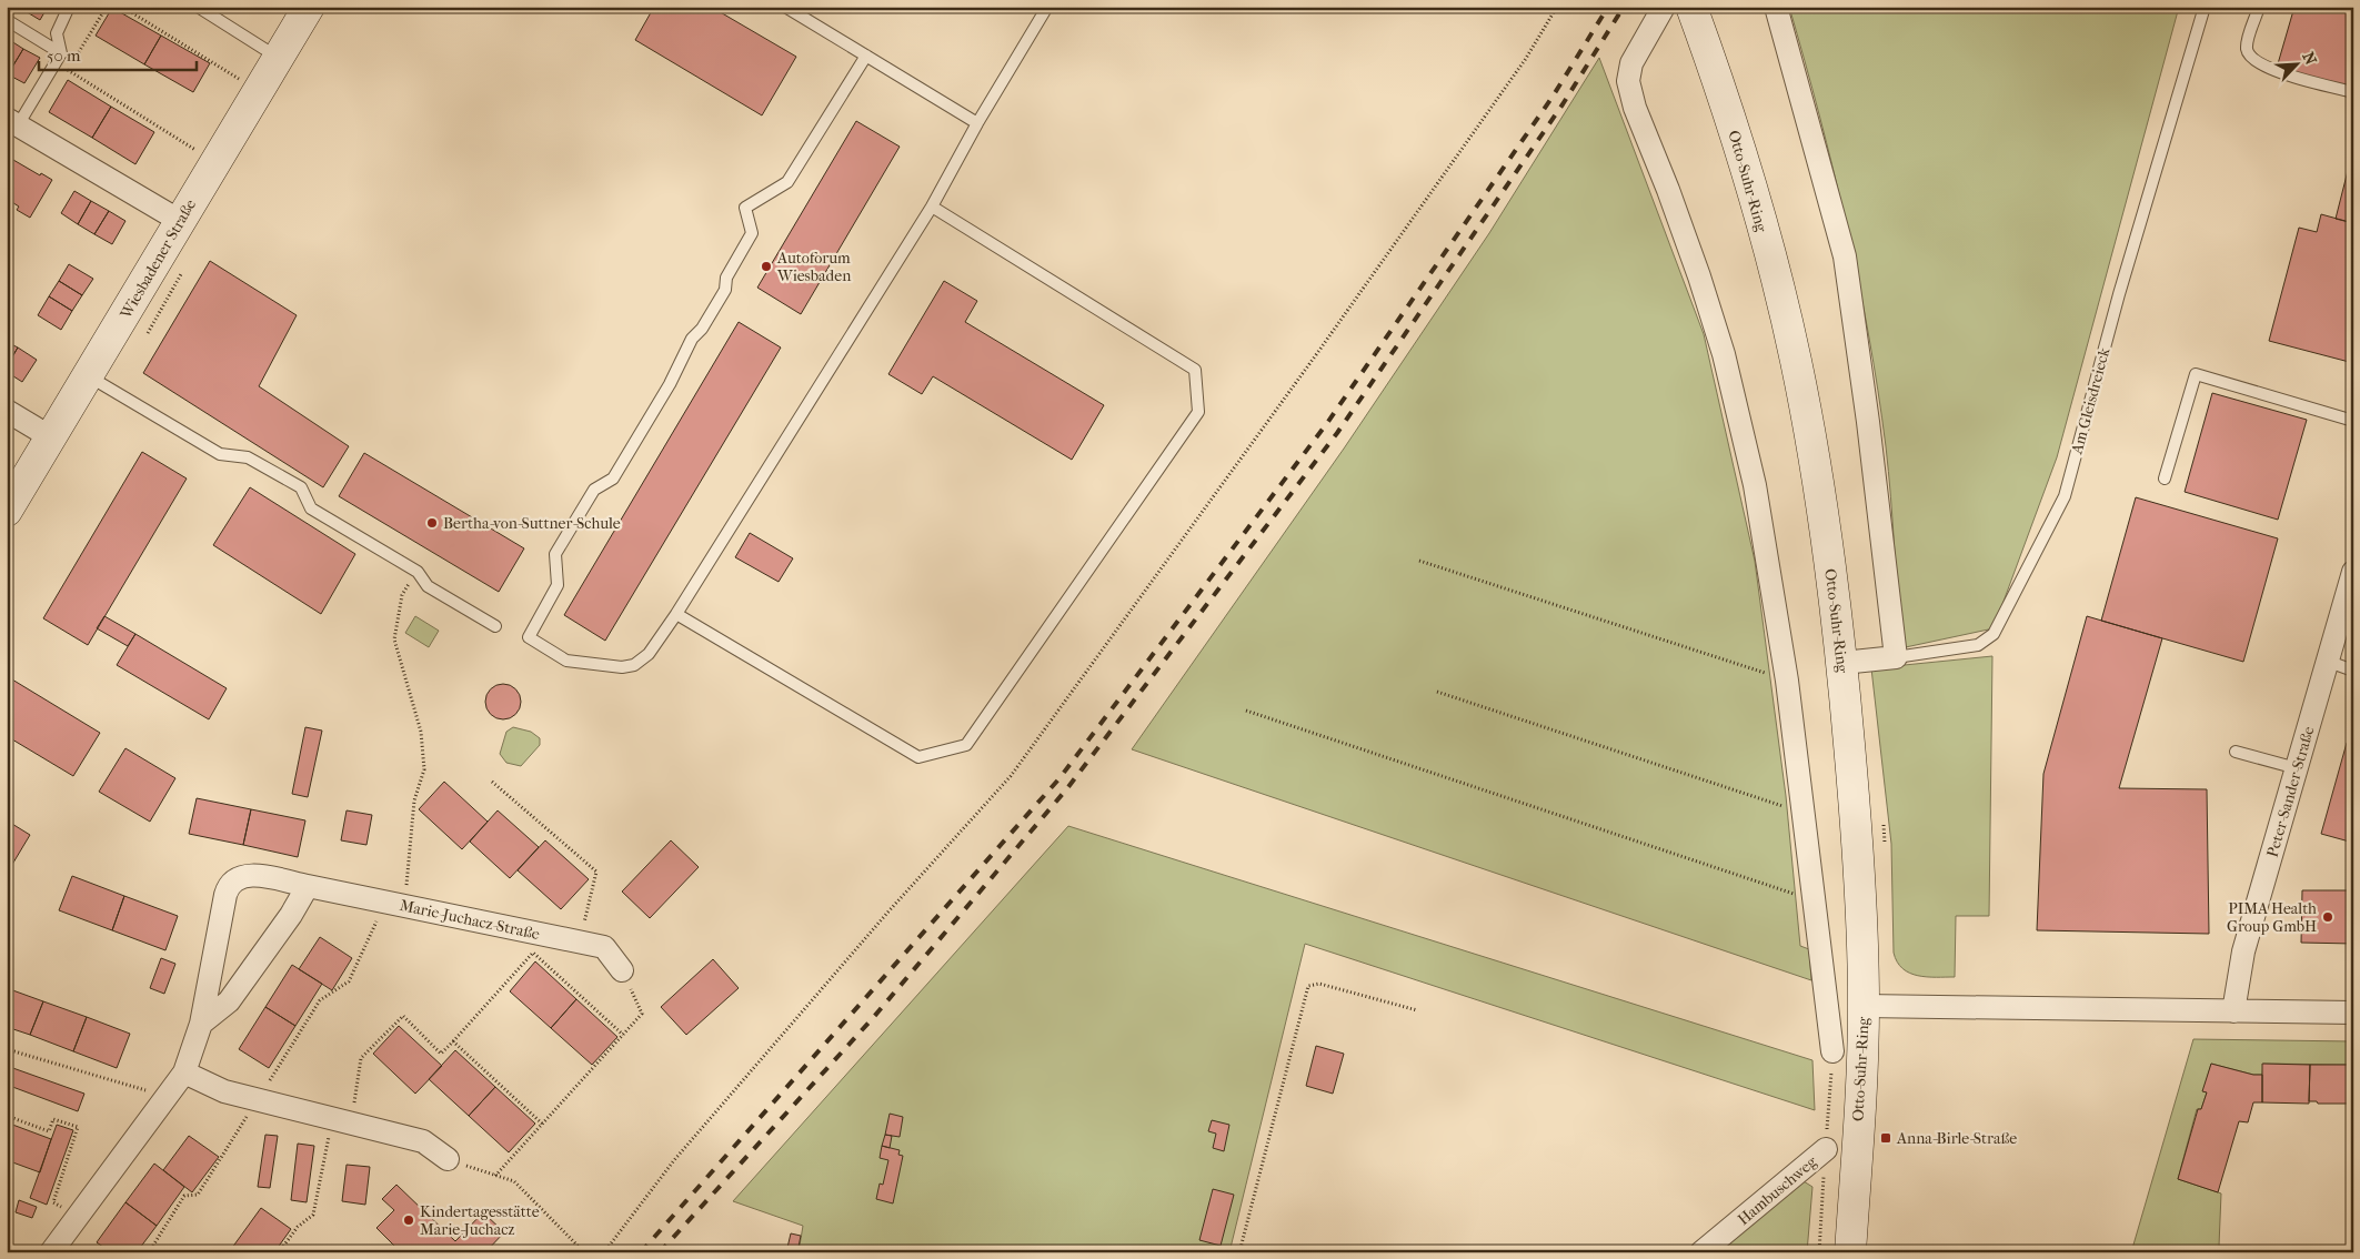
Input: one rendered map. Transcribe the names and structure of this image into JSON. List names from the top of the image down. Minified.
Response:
{"streets":{"street":["Otto-Suhr-Ring","Wiesbadener Straße","Am Gleisdreieck","Peter-Sander-Straße","Marie-Juchacz-Straße","Hambuschweg"]},"crossings":[["Otto-Suhr-Ring","Am Gleisdreieck"]],"places":{"other":["Autoforum Wiesbaden","Bertha-von-Suttner-Schule","PIMA Health Group GmbH","Kindertagesstätte Marie-Juchacz"],"transit":["Anna-Birle-Straße"]},"scale_bar":"50 m","north":"top right"}
